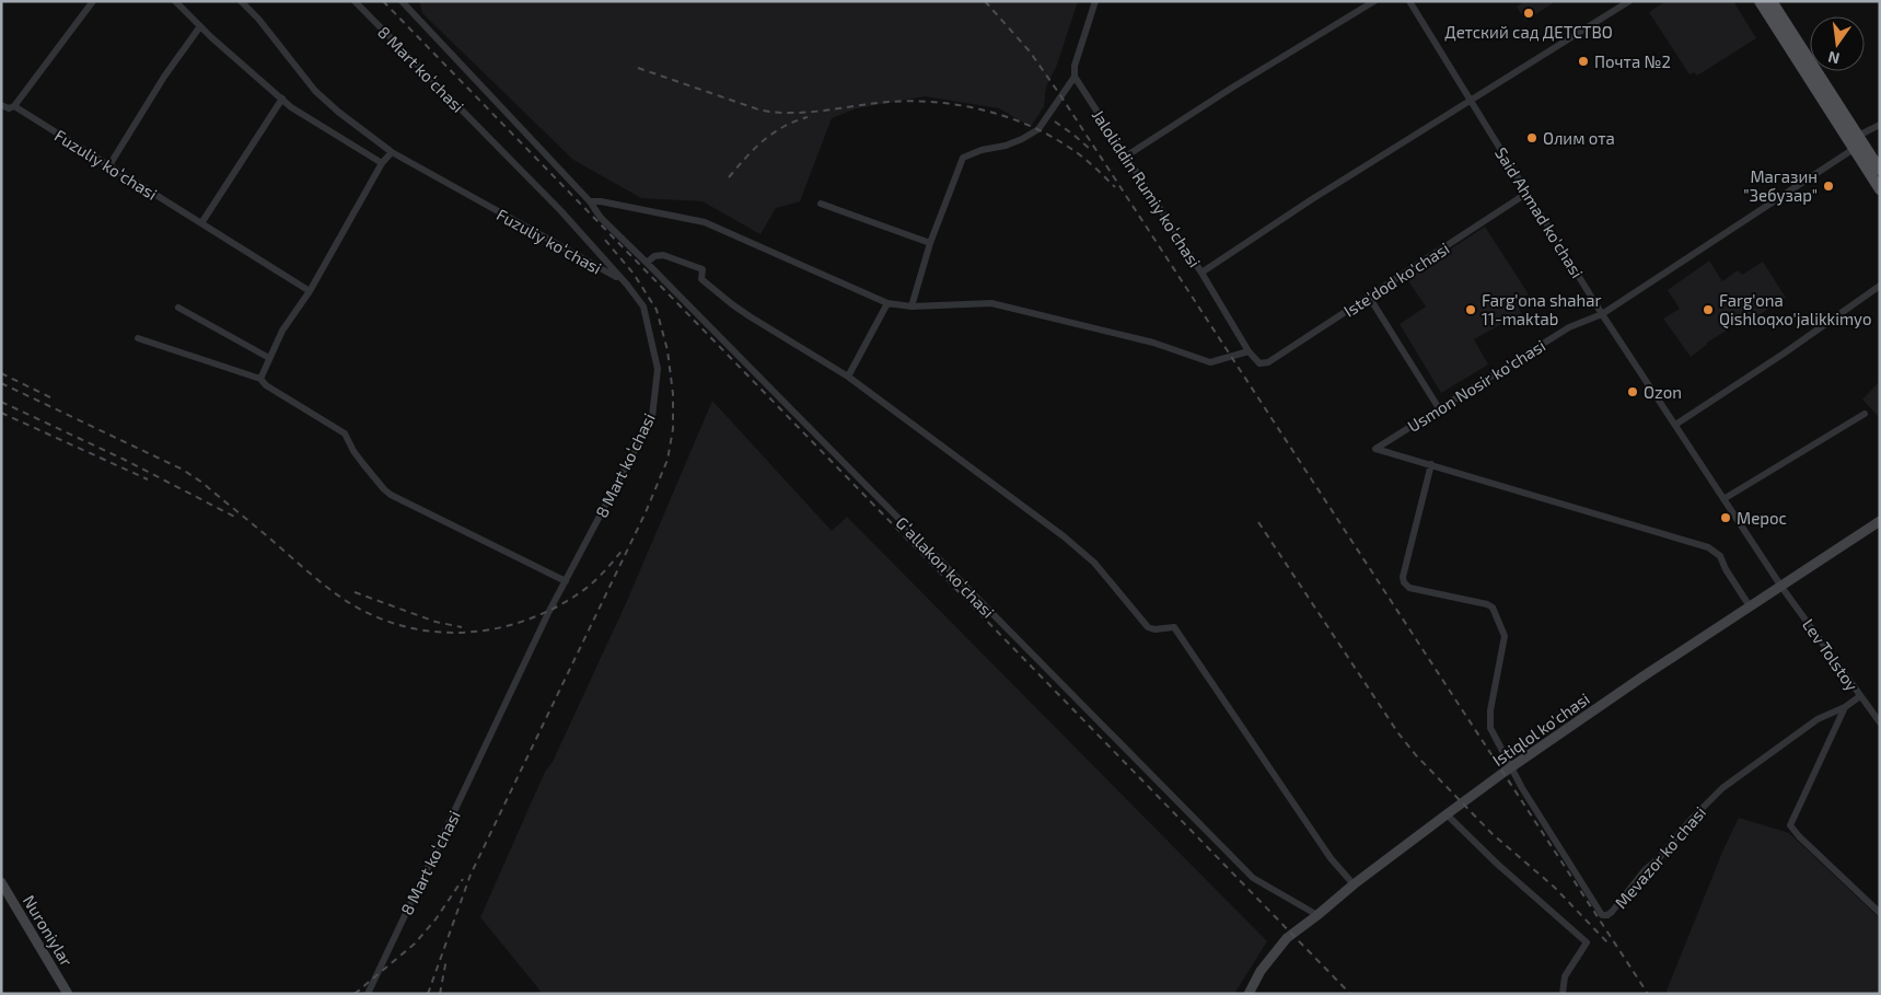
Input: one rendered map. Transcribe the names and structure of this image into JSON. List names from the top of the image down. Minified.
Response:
{"streets":{"main road":["Istiqlol ko'chasi","Nuroniylar"],"street":["8 Mart koʻchasi","Fuzuliy koʻchasi","Jaloliddin Rumiy koʻchasi","Said Ahmad ko'chasi","Iste'dod ko'chasi","Usmon Nosir ko'chasi","Gʻallakon koʻchasi","Lev Tolstoy","Mevazor koʻchasi"]},"crossings":[["8 Mart koʻchasi","Fuzuliy koʻchasi"],["Jaloliddin Rumiy koʻchasi","Iste'dod ko'chasi"],["Said Ahmad ko'chasi","Iste'dod ko'chasi"],["Said Ahmad ko'chasi","Usmon Nosir ko'chasi"],["Said Ahmad ko'chasi","Lev Tolstoy"],["Said Ahmad ko'chasi","Istiqlol ko'chasi"],["Gʻallakon koʻchasi","Istiqlol ko'chasi"],["Lev Tolstoy","Istiqlol ko'chasi"],["Lev Tolstoy","Mevazor koʻchasi"],["Istiqlol ko'chasi","Mevazor koʻchasi"]],"places":["Детский сад ДЕТСТВО","Почта №2","Олим ота","Магазин \"Зебузар\"","Farg'ona shahar 11-maktab","Farg'ona Qishloqxo'jalikkimyo","Ozon","Мерос"],"north":"bottom"}
